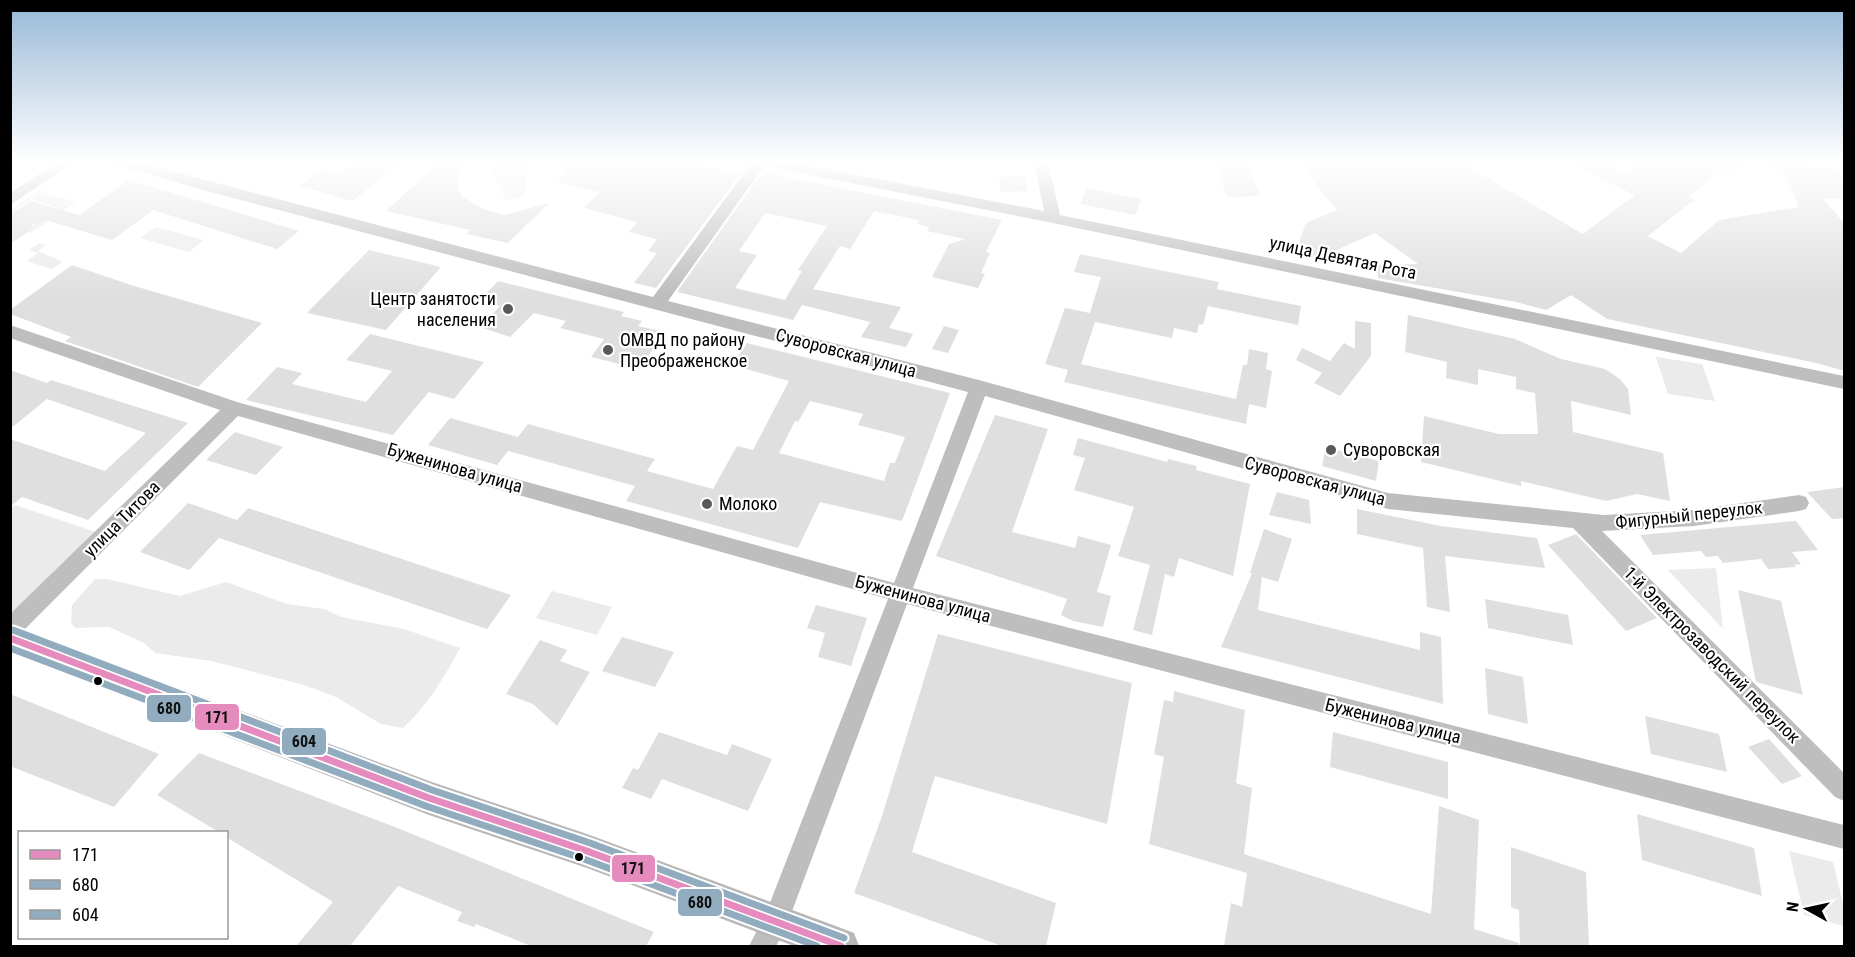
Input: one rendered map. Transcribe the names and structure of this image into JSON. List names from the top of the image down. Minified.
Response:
{"streets":{"street":["улица Девятая Рота","Суворовская улица","Буженинова улица","Фигурный переулок","улица Титова","1-й Электрозаводский переулок"]},"crossings":[["Суворовская улица","Фигурный переулок"],["Суворовская улица","1-й Электрозаводский переулок"],["Буженинова улица","улица Титова"],["Фигурный переулок","1-й Электрозаводский переулок"]],"places":["Центр занятости населения","ОМВД по району Преображенское","Суворовская","Молоко"],"lines":["transit line 604","transit line 171","transit line 680"],"legend":["171","680","604"],"north":"left"}
